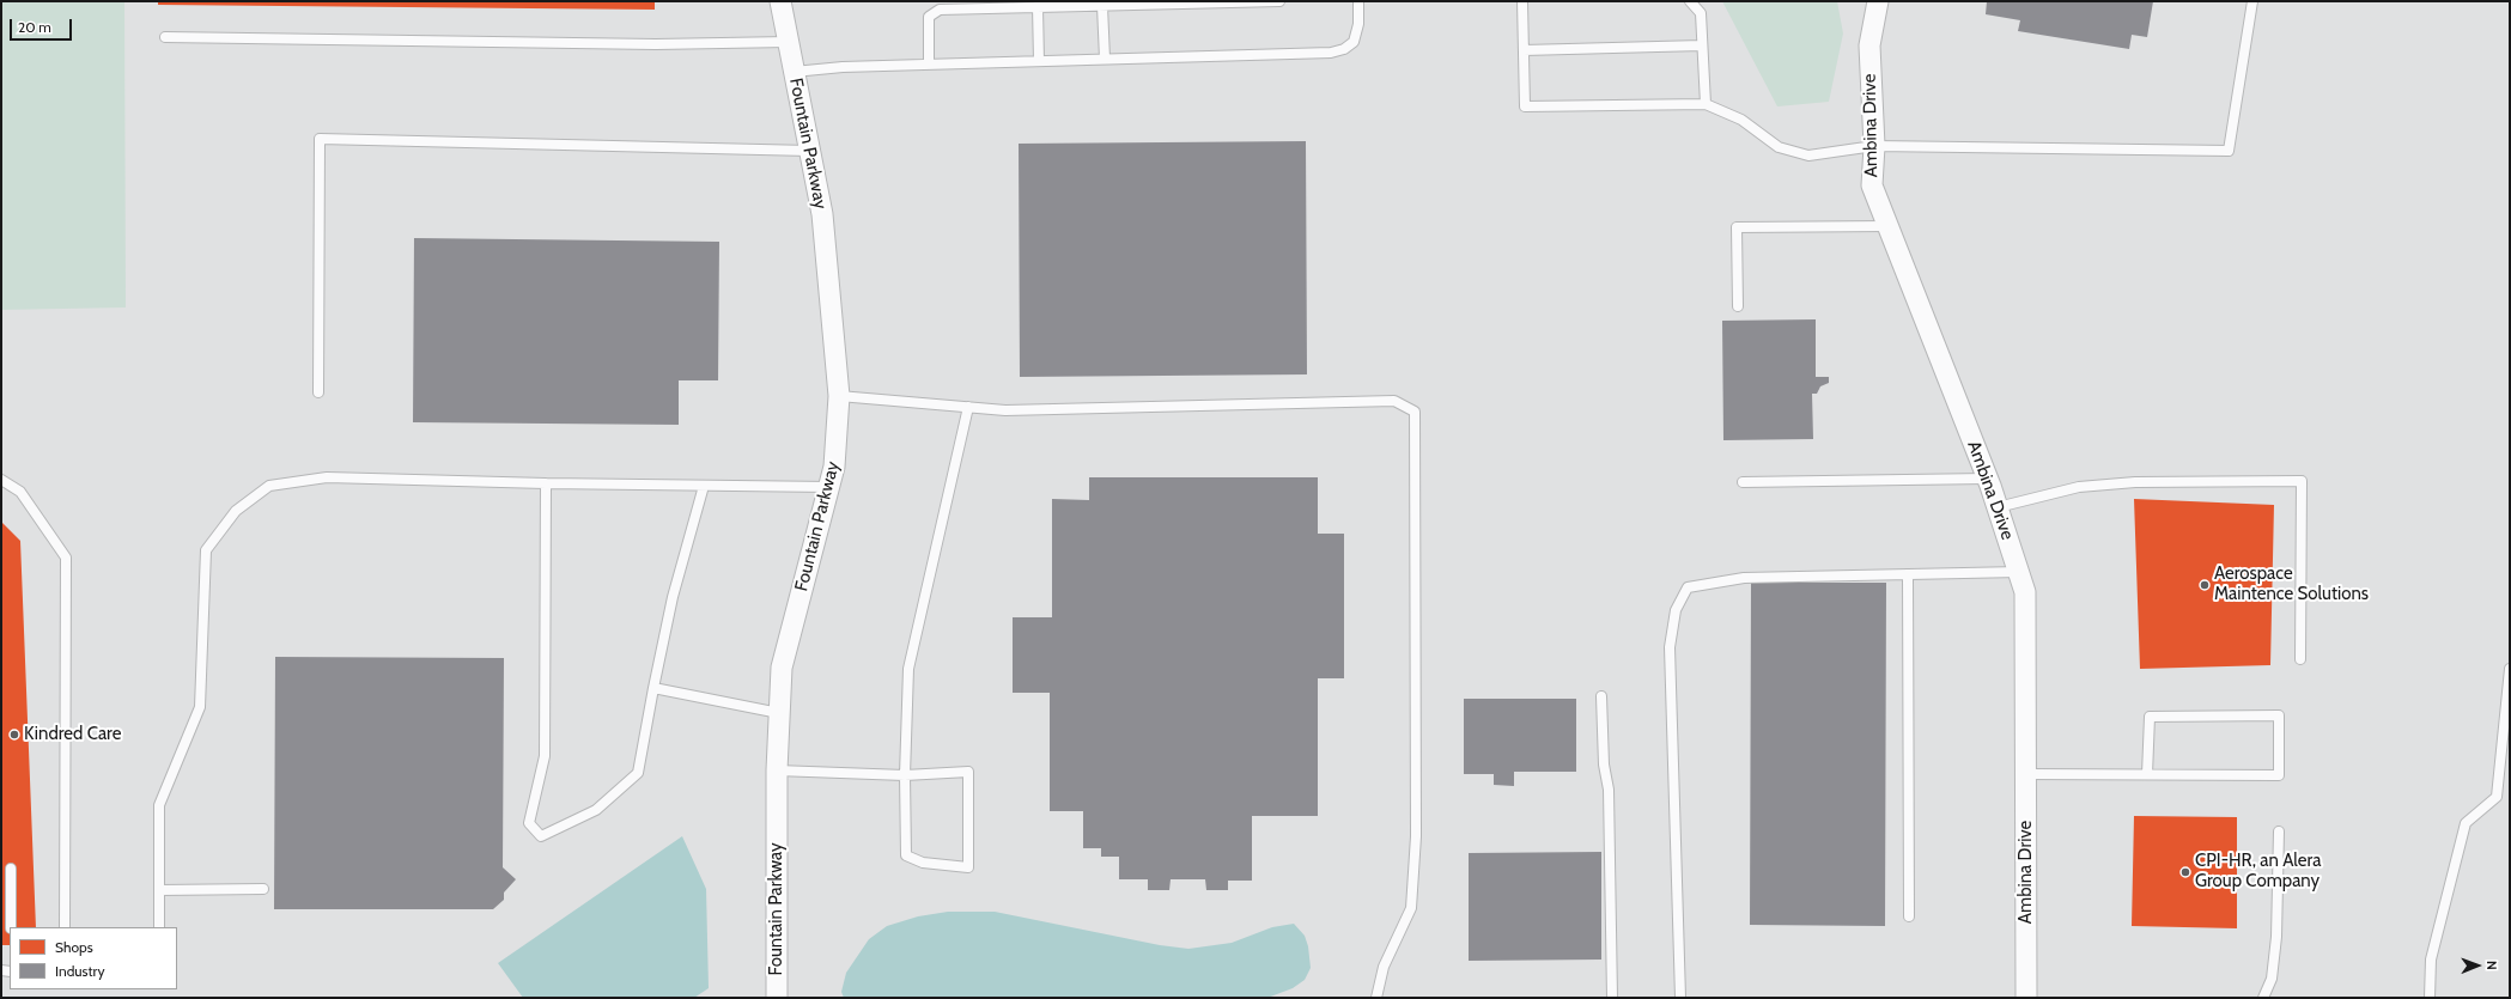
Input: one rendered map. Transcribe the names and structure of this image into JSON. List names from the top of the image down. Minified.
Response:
{"streets":{"street":["Ambina Drive","Fountain Parkway"]},"places":["Aerospace Maintence Solutions","Kindred Care","CPI-HR, an Alera Group Company"],"legend":["Shops","Industry"],"scale_bar":"20 m","north":"right"}
